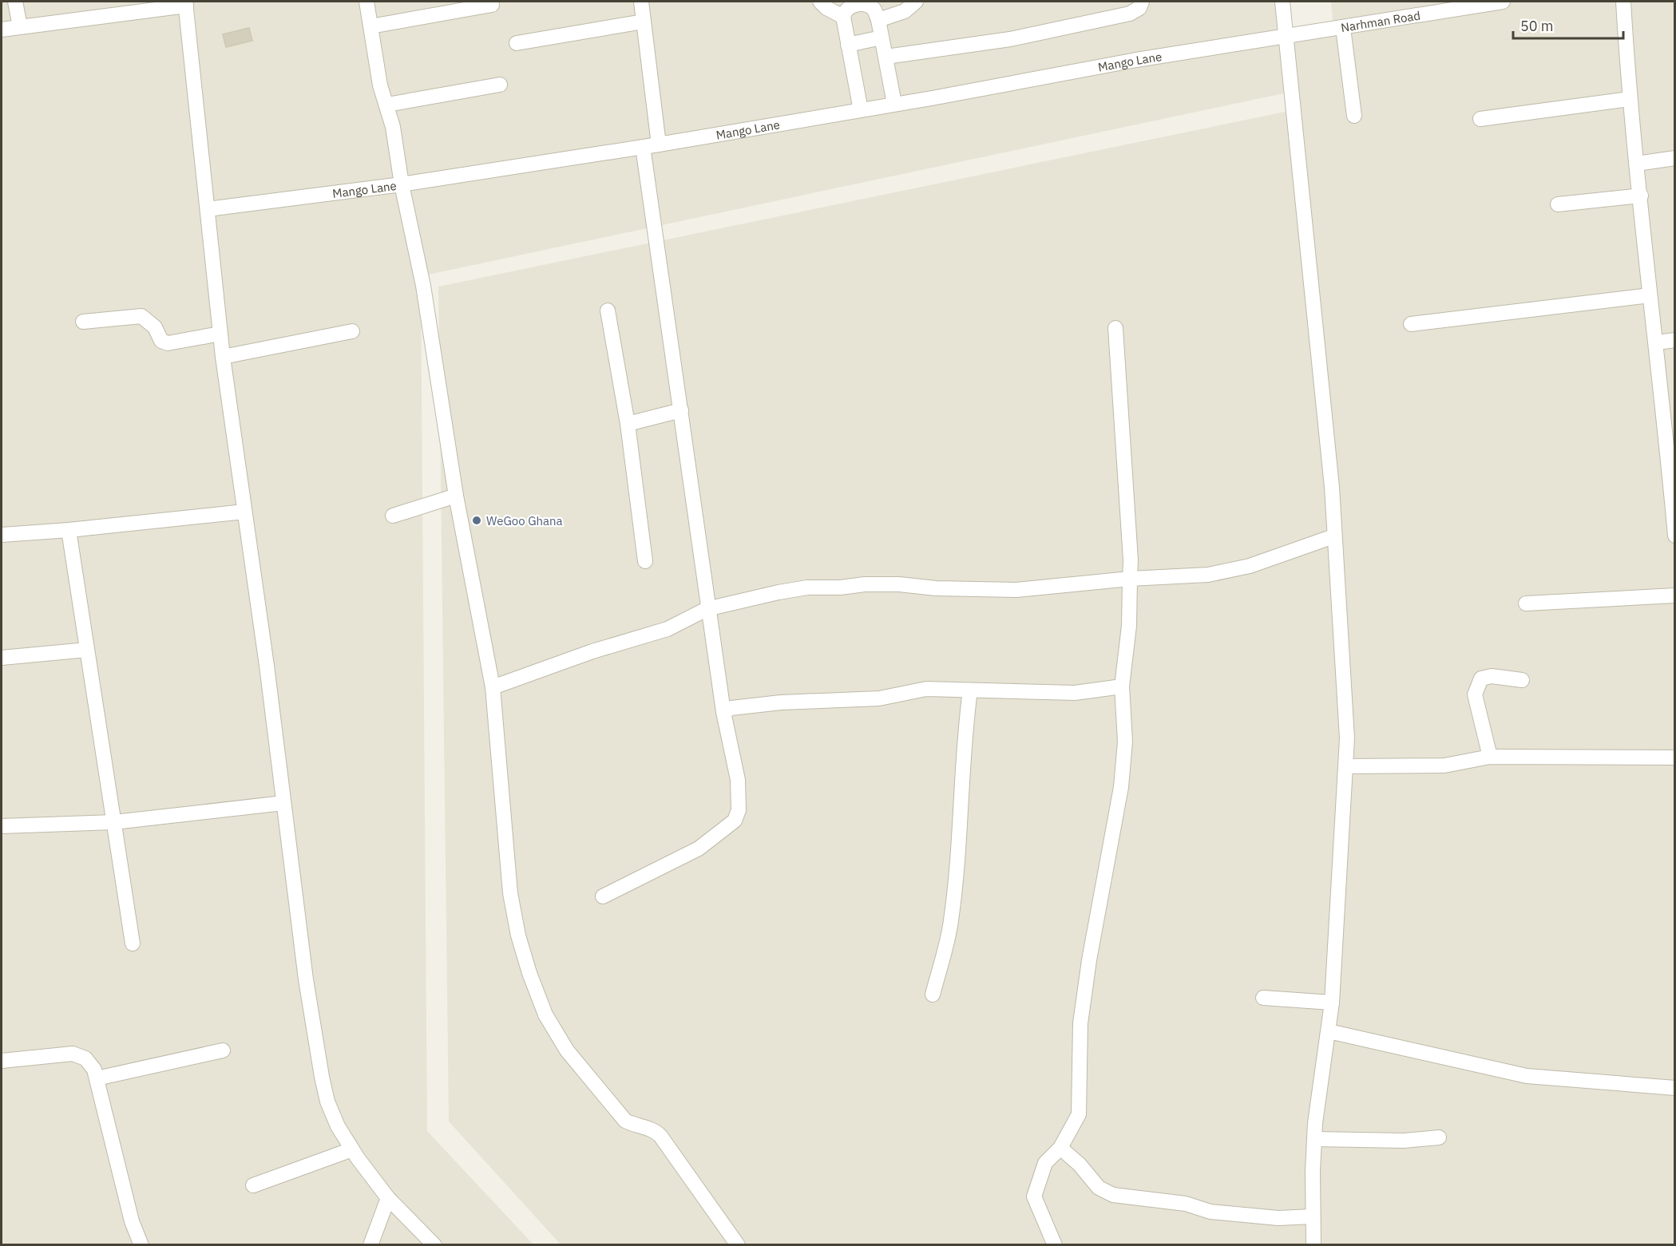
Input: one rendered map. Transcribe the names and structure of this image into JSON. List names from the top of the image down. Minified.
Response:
{"streets":{"street":["Narhman Road","Mango Lane"]},"crossings":[["Narhman Road","Mango Lane"]],"places":["WeGoo Ghana"],"scale_bar":"50 m"}
